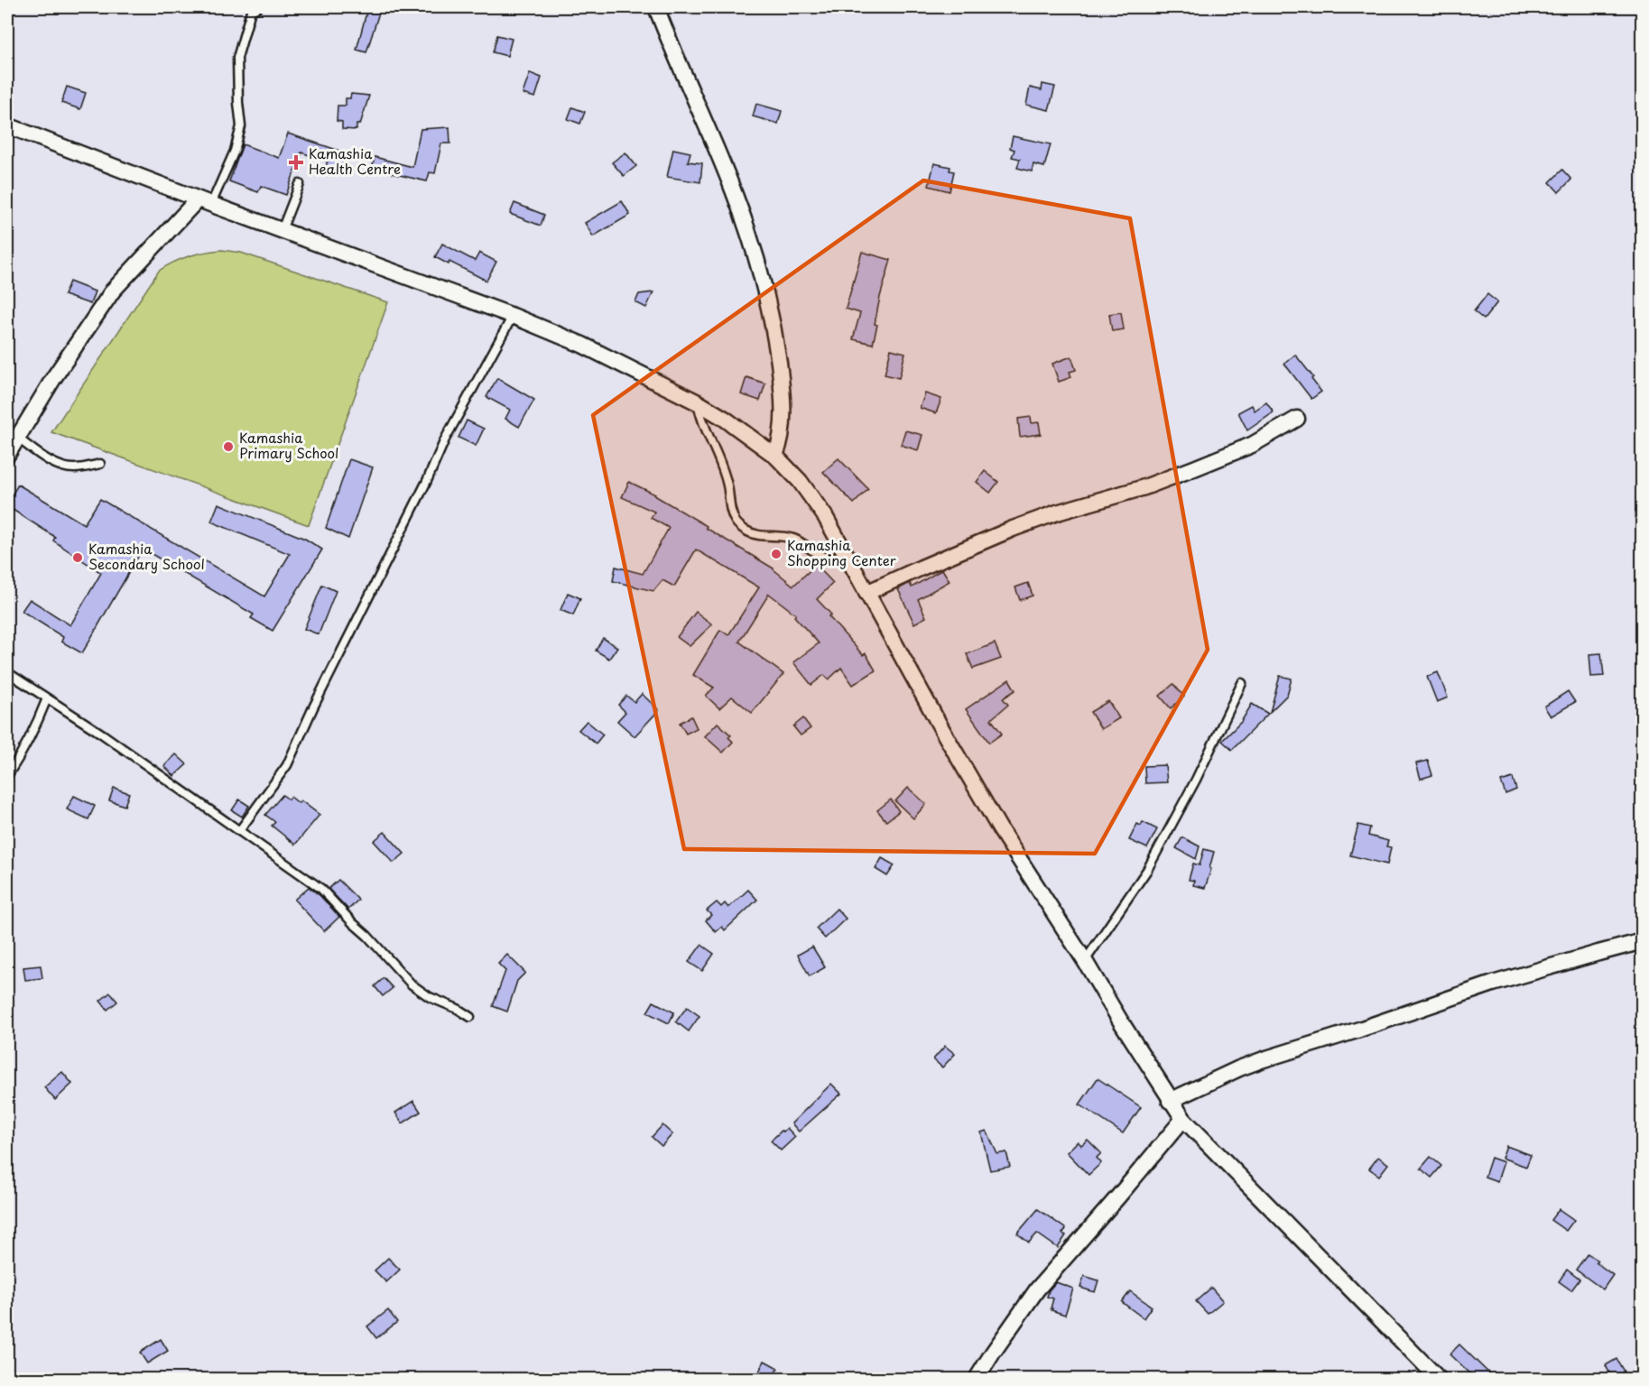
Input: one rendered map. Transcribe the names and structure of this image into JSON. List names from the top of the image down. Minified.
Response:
{"places":{"health":["Kamashia Health Centre"],"other":["Kamashia Primary School","Kamashia Shopping Center","Kamashia Secondary School"]}}
